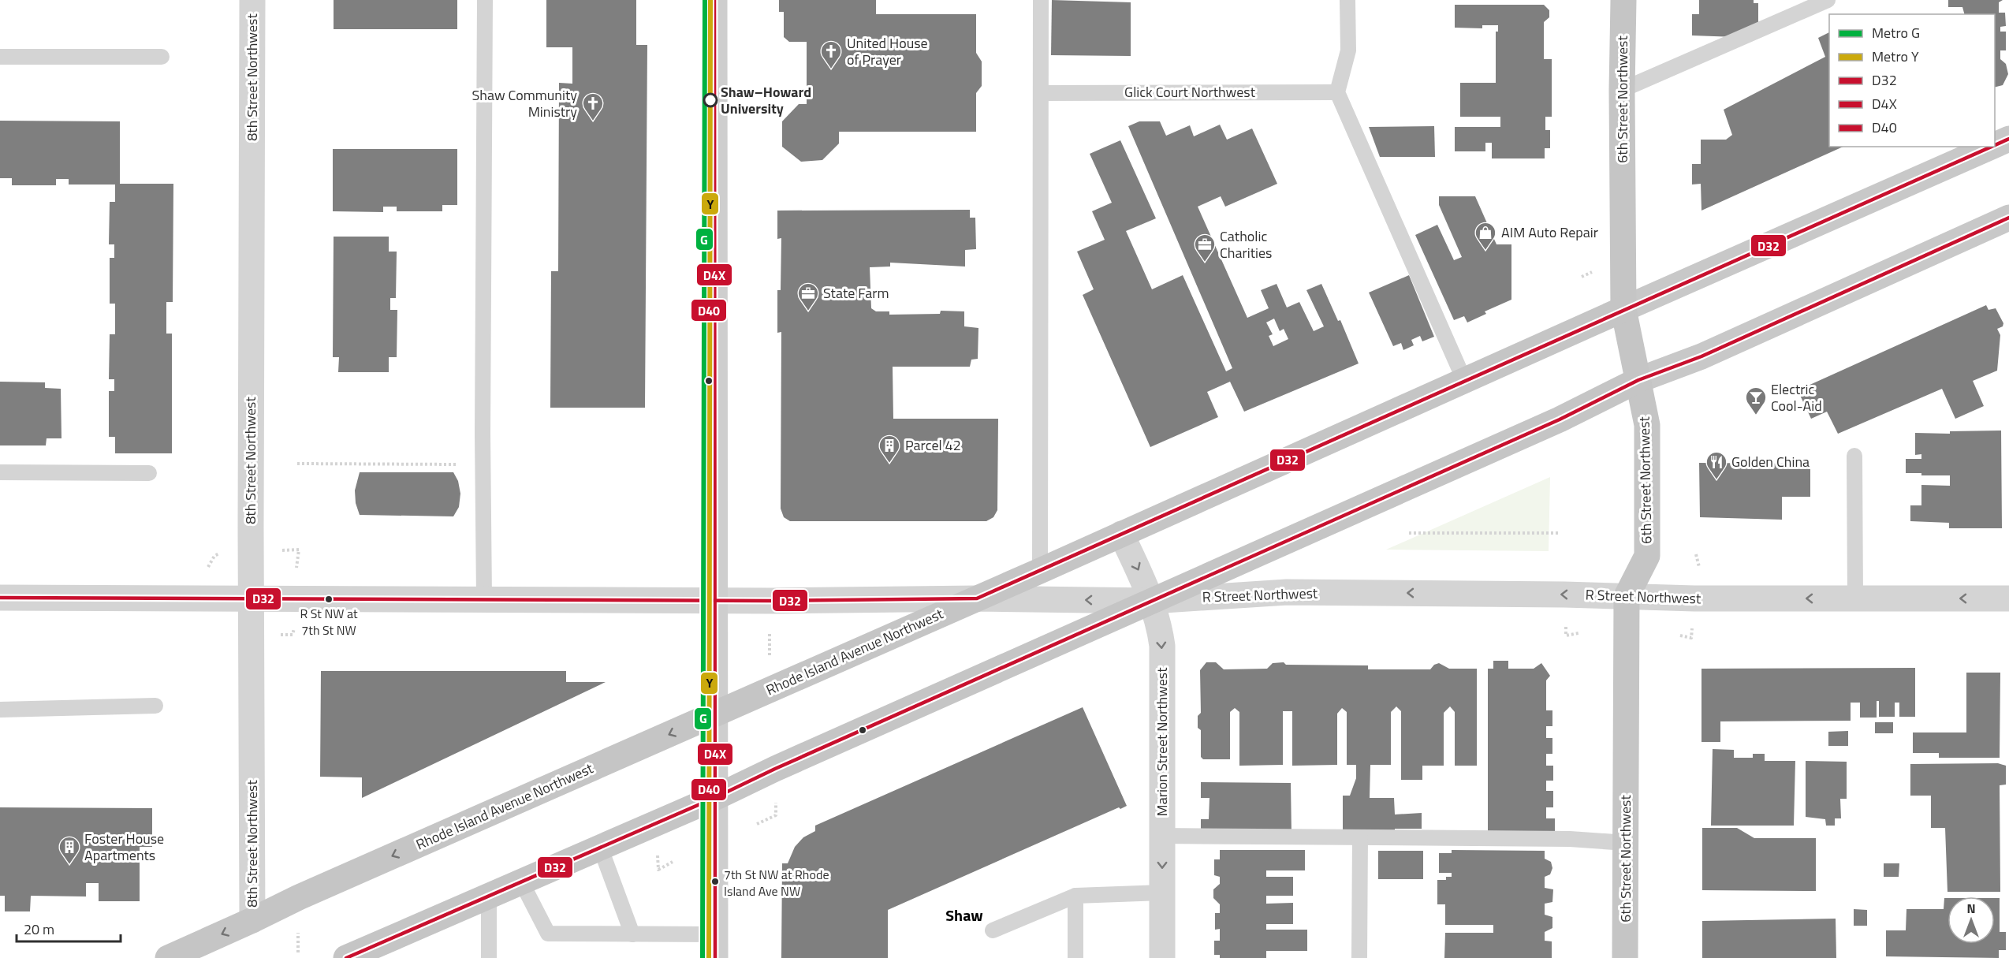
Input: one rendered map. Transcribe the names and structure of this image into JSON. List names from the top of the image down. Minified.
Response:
{"streets":{"highway":["6th Street Northwest","Rhode Island Avenue Northwest"],"street":["8th Street Northwest","R Street Northwest","Marion Street Northwest"],"lane":["Glick Court Northwest"]},"crossings":[["8th Street Northwest","R Street Northwest"],["8th Street Northwest","Rhode Island Avenue Northwest"],["6th Street Northwest","R Street Northwest"],["6th Street Northwest","Rhode Island Avenue Northwest"],["R Street Northwest","Rhode Island Avenue Northwest"],["R Street Northwest","Marion Street Northwest"],["Rhode Island Avenue Northwest","Marion Street Northwest"]],"one_way":["R Street Northwest","Marion Street Northwest"],"districts":["Shaw"],"places":{"church":["United House of Prayer","Shaw Community Ministry"],"other":["Shaw–Howard University","R St NW at 7th St NW","7th St NW at Rhode Island Ave NW"],"shop":["AIM Auto Repair"],"office":["Catholic Charities","State Farm"],"bar":["Electric Cool-Aid"],"building":["Parcel 42","Foster House Apartments"],"restaurant":["Golden China"]},"lines":["metro line G","metro line Y","transit line D4X","transit line D40","transit line D32"],"legend":["Metro G","Metro Y","D32","D4X","D40"],"scale_bar":"20 m","north":"top"}
